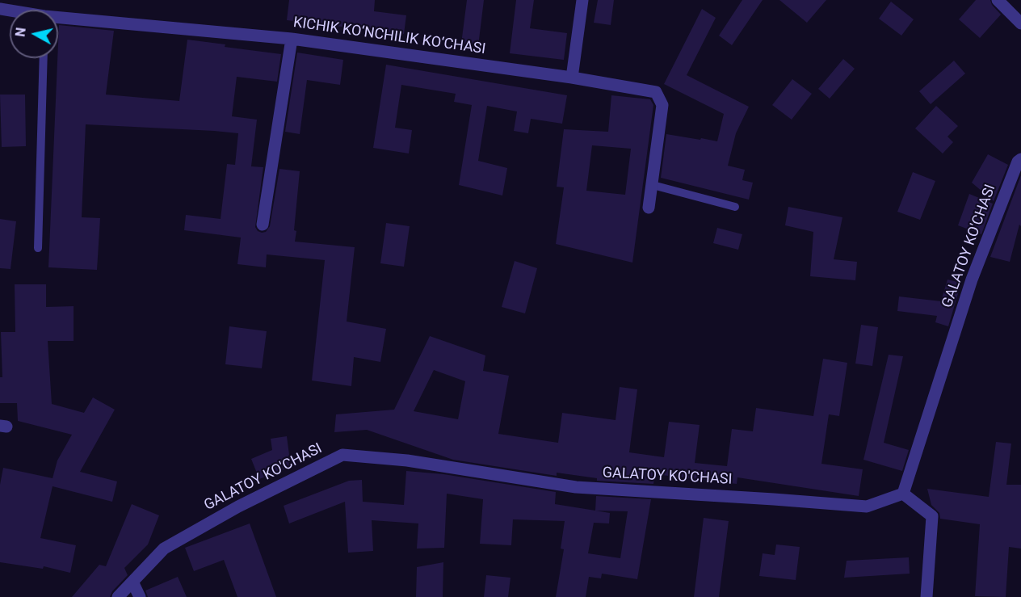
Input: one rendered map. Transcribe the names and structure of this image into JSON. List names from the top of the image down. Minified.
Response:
{"streets":{"street":["KICHIK KO‘NCHILIK KO‘CHASI","GALATOY KO'CHASI"]},"north":"left"}
